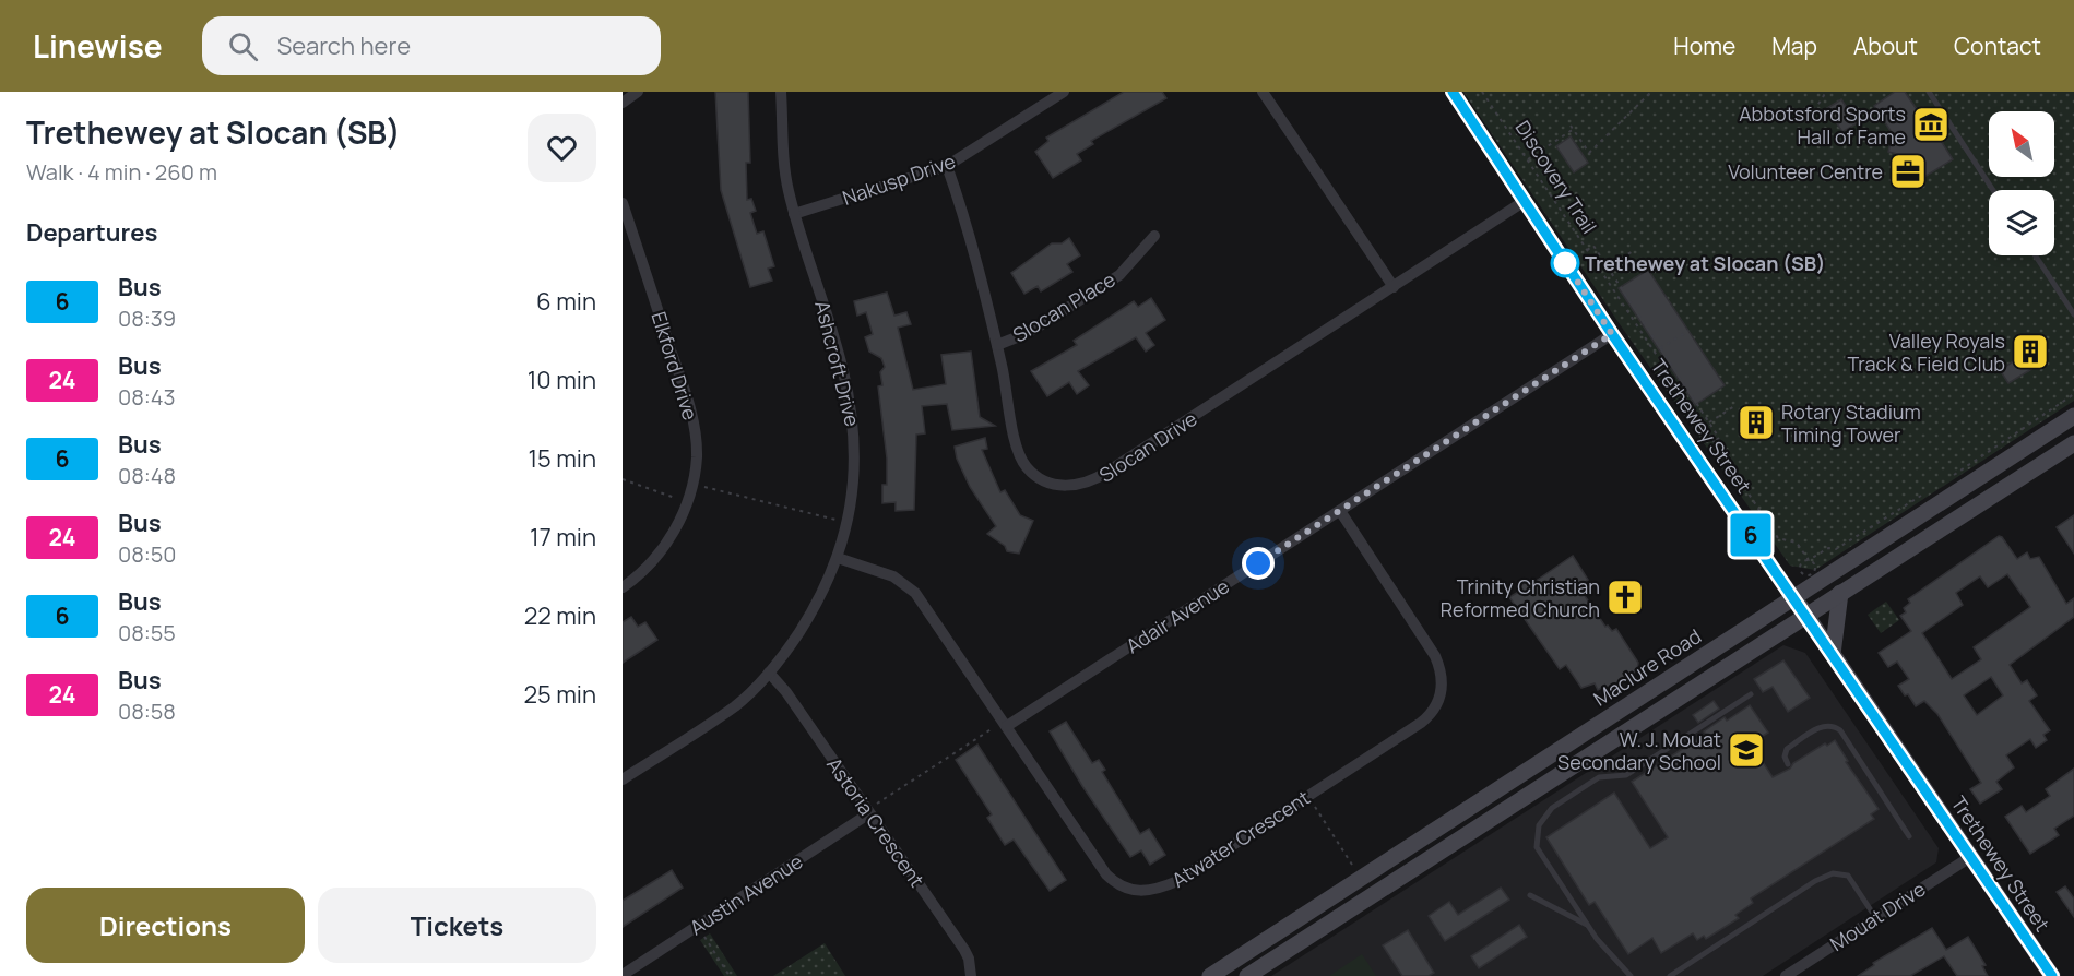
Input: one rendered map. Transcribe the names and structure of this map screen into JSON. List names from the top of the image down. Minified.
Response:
{"streets":{"main road":["Trethewey Street","Maclure Road"],"street":["Nakusp Drive","Slocan Place","Ashcroft Drive","Elkford Drive","Slocan Drive","Adair Avenue","Astoria Crescent","Atwater Crescent","Austin Avenue","Mouat Drive"],"path":["Discovery Trail"]},"crossings":[["Nakusp Drive","Ashcroft Drive"],["Nakusp Drive","Slocan Drive"],["Slocan Place","Slocan Drive"],["Ashcroft Drive","Astoria Crescent"],["Ashcroft Drive","Atwater Crescent"],["Trethewey Street","Slocan Drive"],["Trethewey Street","Adair Avenue"],["Trethewey Street","Maclure Road"],["Trethewey Street","Mouat Drive"],["Adair Avenue","Atwater Crescent"],["Astoria Crescent","Austin Avenue"]],"places":{"museum":["Abbotsford Sports Hall of Fame"],"office":["Volunteer Centre"],"other":["Trethewey at Slocan (SB)"],"building":["Valley Royals Track & Field Club","Rotary Stadium Timing Tower"],"church":["Trinity Christian Reformed Church"],"school or university":["W. J. Mouat Secondary School"]},"lines":["bus line 6"],"north":"top left","page":{"header":"Linewise","search":"Search here","nav":["Home","Map","About","Contact"],"heading":[["Trethewey at Slocan (SB)","Walk · 4 min · 260 m"],"Departures"],"on_map":"6","list":[{"mark":"6","name":"Bus","note":"08:39","value":"6 min"},{"mark":"24","name":"Bus","note":"08:43","value":"10 min"},{"mark":"6","name":"Bus","note":"08:48","value":"15 min"},{"mark":"24","name":"Bus","note":"08:50","value":"17 min"},{"mark":"6","name":"Bus","note":"08:55","value":"22 min"},{"mark":"24","name":"Bus","note":"08:58","value":"25 min"}],"buttons":["Directions","Tickets"]}}
